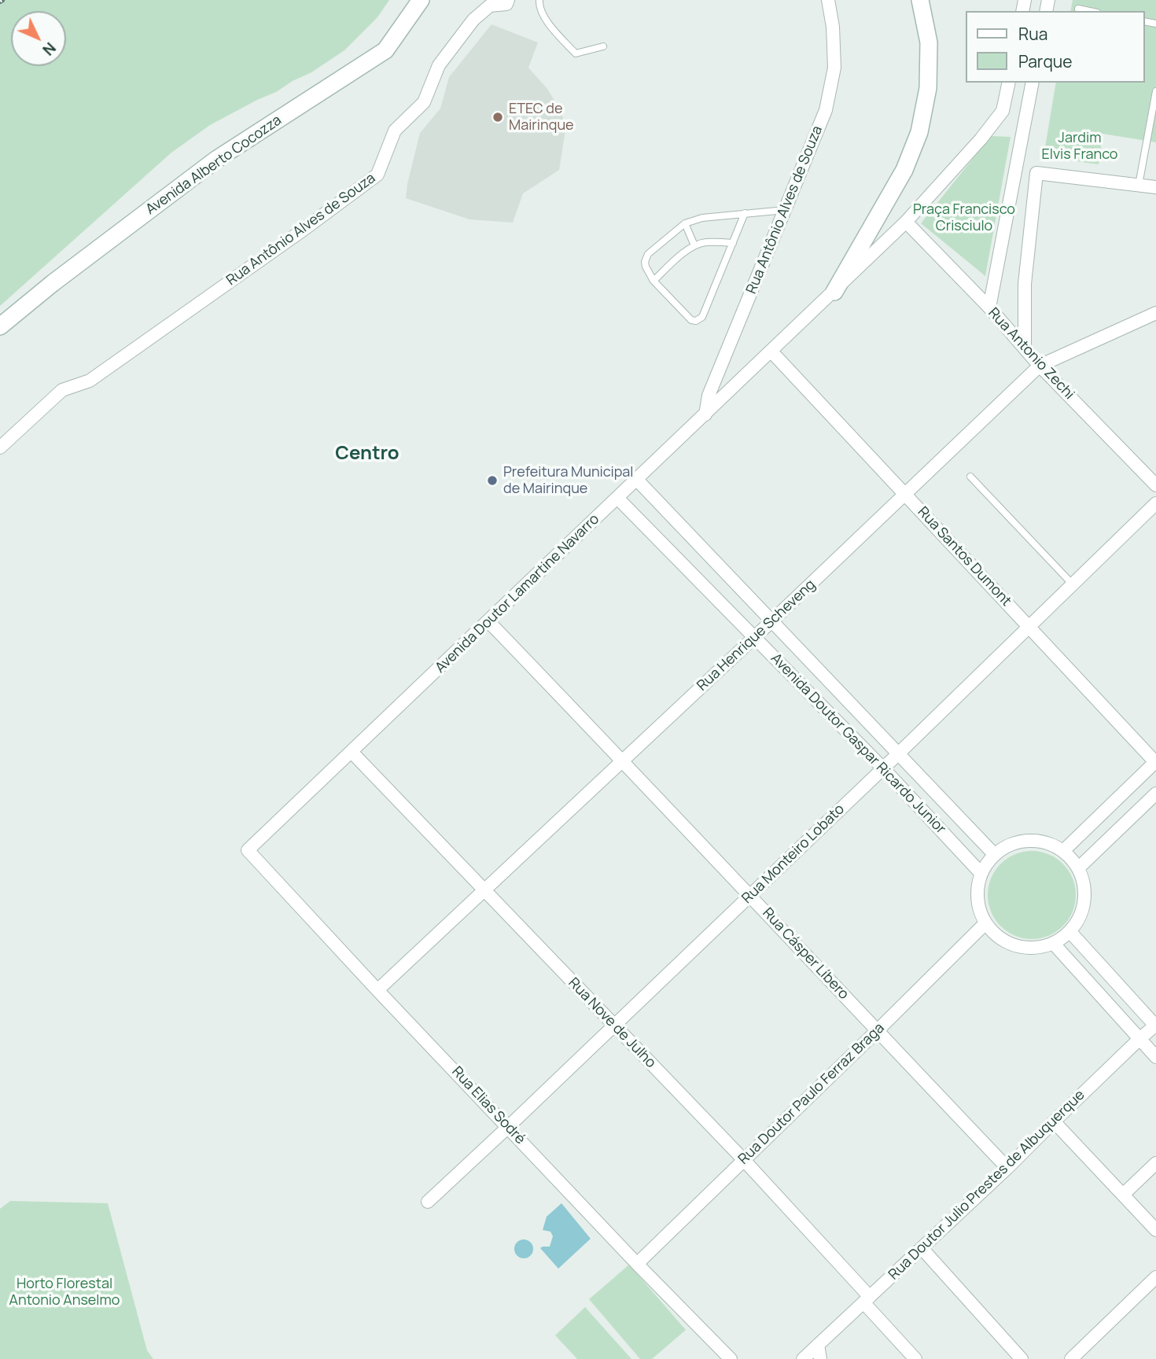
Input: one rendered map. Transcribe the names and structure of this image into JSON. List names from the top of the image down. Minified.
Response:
{"streets":{"street":["Avenida Alberto Cocozza","Rua Antônio Alves de Souza","Rua Antonio Zechi","Rua Santos Dumont","Avenida Doutor Lamartine Navarro","Rua Henrique Scheveng","Avenida Doutor Gaspar Ricardo Junior","Rua Monteiro Lobato","Rua Cásper Líbero","Rua Nove de Julho","Rua Doutor Paulo Ferraz Braga","Rua Elias Sodré","Rua Doutor Julio Prestes de Albuquerque"]},"crossings":[["Rua Antônio Alves de Souza","Avenida Doutor Lamartine Navarro"],["Rua Antonio Zechi","Avenida Doutor Lamartine Navarro"],["Rua Antonio Zechi","Rua Henrique Scheveng"],["Rua Santos Dumont","Avenida Doutor Lamartine Navarro"],["Rua Santos Dumont","Rua Henrique Scheveng"],["Rua Santos Dumont","Rua Monteiro Lobato"],["Avenida Doutor Lamartine Navarro","Avenida Doutor Gaspar Ricardo Junior"],["Avenida Doutor Lamartine Navarro","Rua Cásper Líbero"],["Avenida Doutor Lamartine Navarro","Rua Nove de Julho"],["Avenida Doutor Lamartine Navarro","Rua Elias Sodré"],["Rua Henrique Scheveng","Avenida Doutor Gaspar Ricardo Junior"],["Rua Henrique Scheveng","Rua Cásper Líbero"],["Rua Henrique Scheveng","Rua Nove de Julho"],["Rua Henrique Scheveng","Rua Elias Sodré"],["Avenida Doutor Gaspar Ricardo Junior","Rua Monteiro Lobato"],["Avenida Doutor Gaspar Ricardo Junior","Rua Doutor Paulo Ferraz Braga"],["Rua Monteiro Lobato","Rua Cásper Líbero"],["Rua Monteiro Lobato","Rua Nove de Julho"],["Rua Monteiro Lobato","Rua Elias Sodré"],["Rua Cásper Líbero","Rua Doutor Paulo Ferraz Braga"],["Rua Cásper Líbero","Rua Doutor Julio Prestes de Albuquerque"],["Rua Nove de Julho","Rua Doutor Paulo Ferraz Braga"],["Rua Nove de Julho","Rua Doutor Julio Prestes de Albuquerque"],["Rua Doutor Paulo Ferraz Braga","Rua Elias Sodré"]],"districts":["Centro"],"parks":["Jardim Elvis Franco","Praça Francisco Crisciulo","Horto Florestal Antonio Anselmo"],"places":["ETEC de Mairinque","Prefeitura Municipal de Mairinque"],"legend":["Rua","Parque"],"north":"bottom right"}
